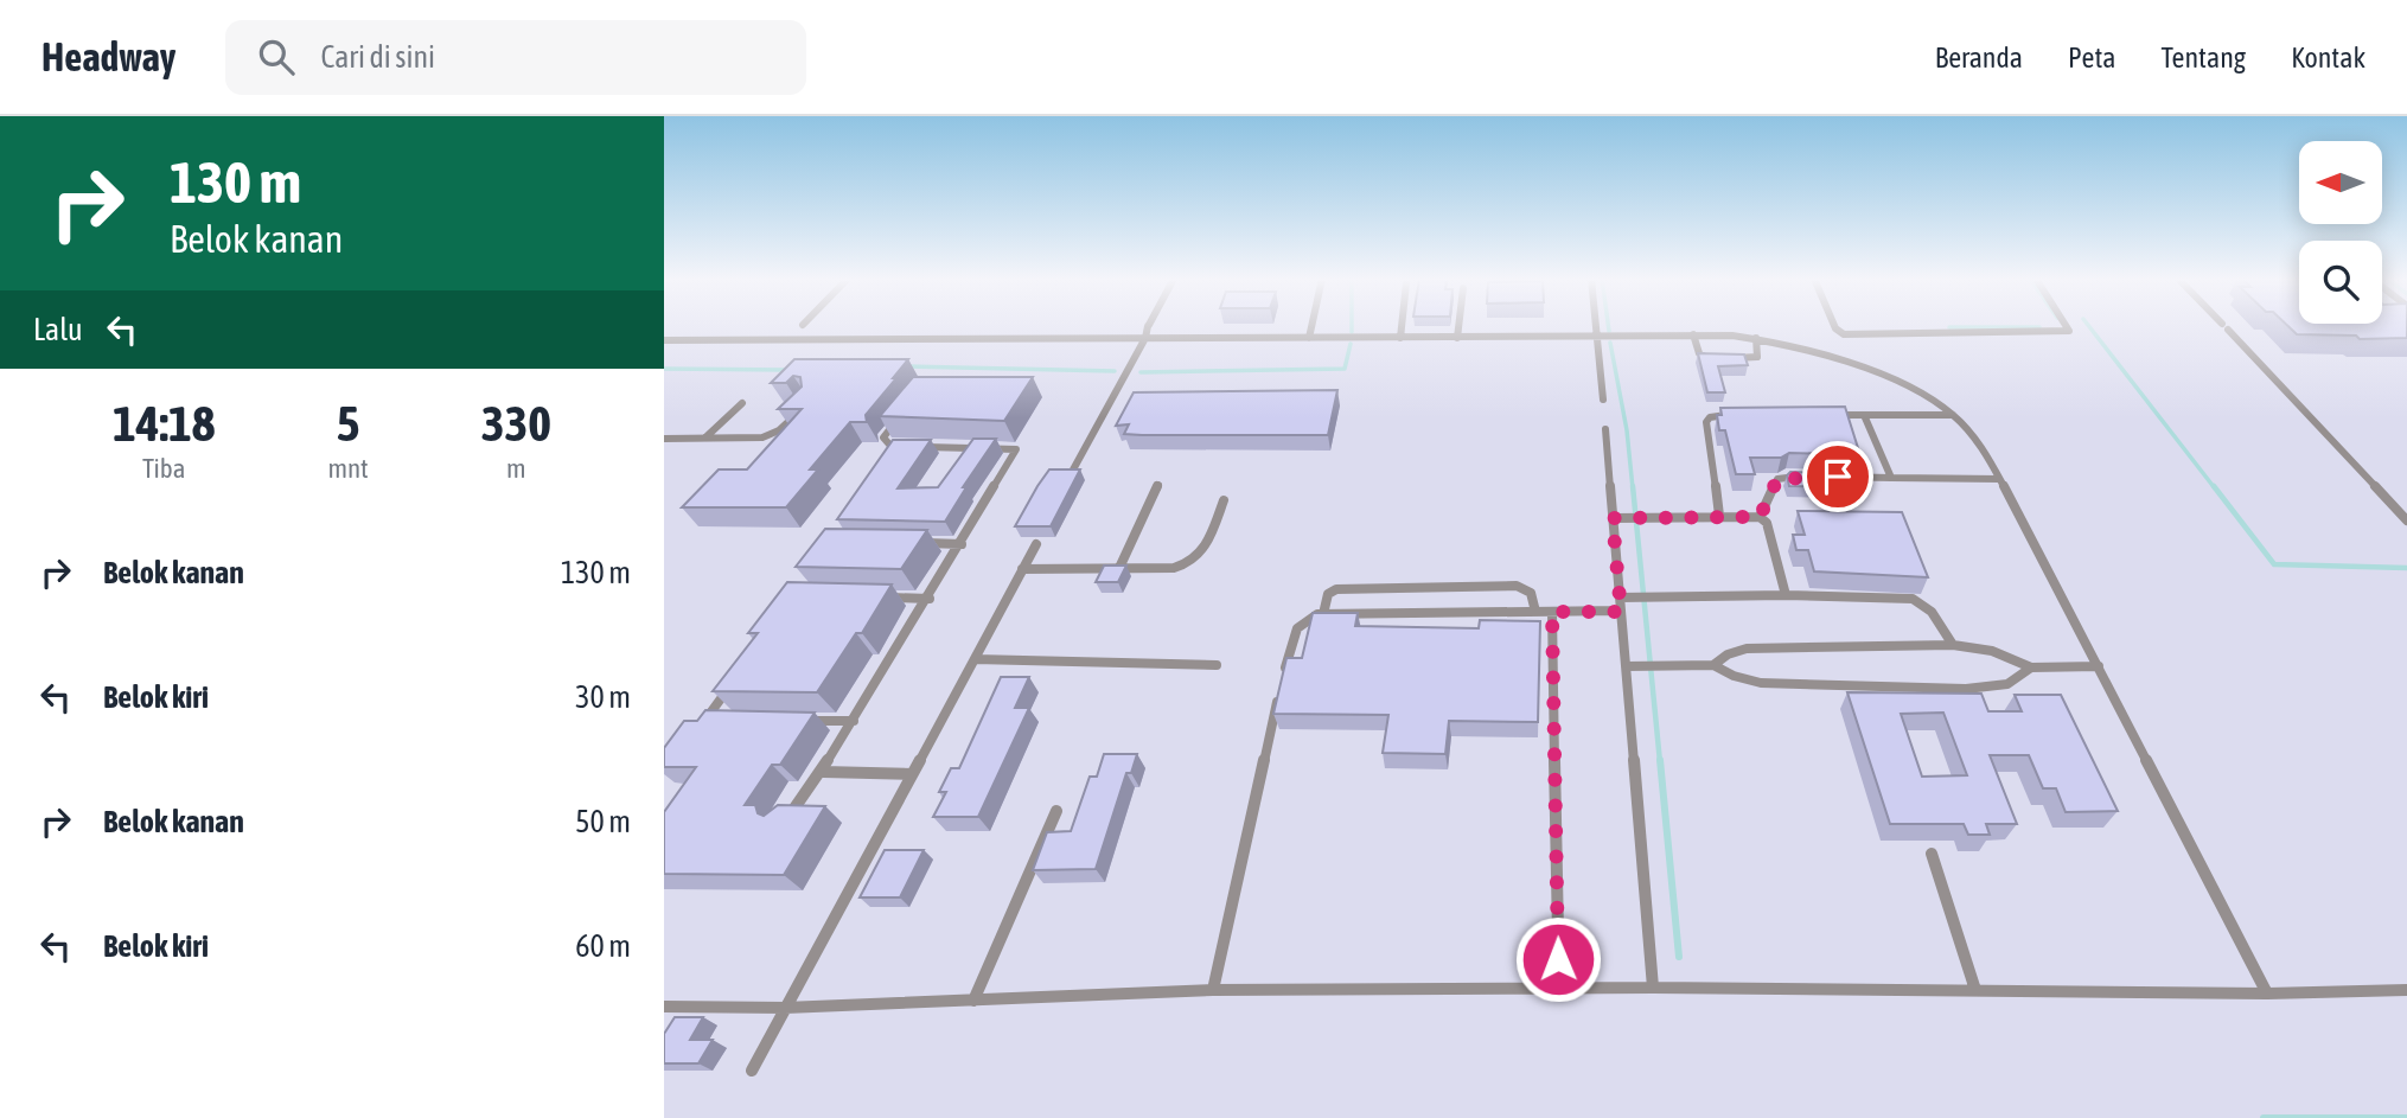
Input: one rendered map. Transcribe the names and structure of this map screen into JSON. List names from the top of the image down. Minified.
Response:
{"north":"left","page":{"header":"Headway","search":"Cari di sini","nav":["Beranda","Peta","Tentang","Kontak"],"turn":["130 m","Belok kanan"],"then":"Lalu","eta":["14:18","Tiba","5","mnt","330","m"],"list":[{"name":"Belok kanan","value":"130 m"},{"name":"Belok kiri","value":"30 m"},{"name":"Belok kanan","value":"50 m"},{"name":"Belok kiri","value":"60 m"}]}}
